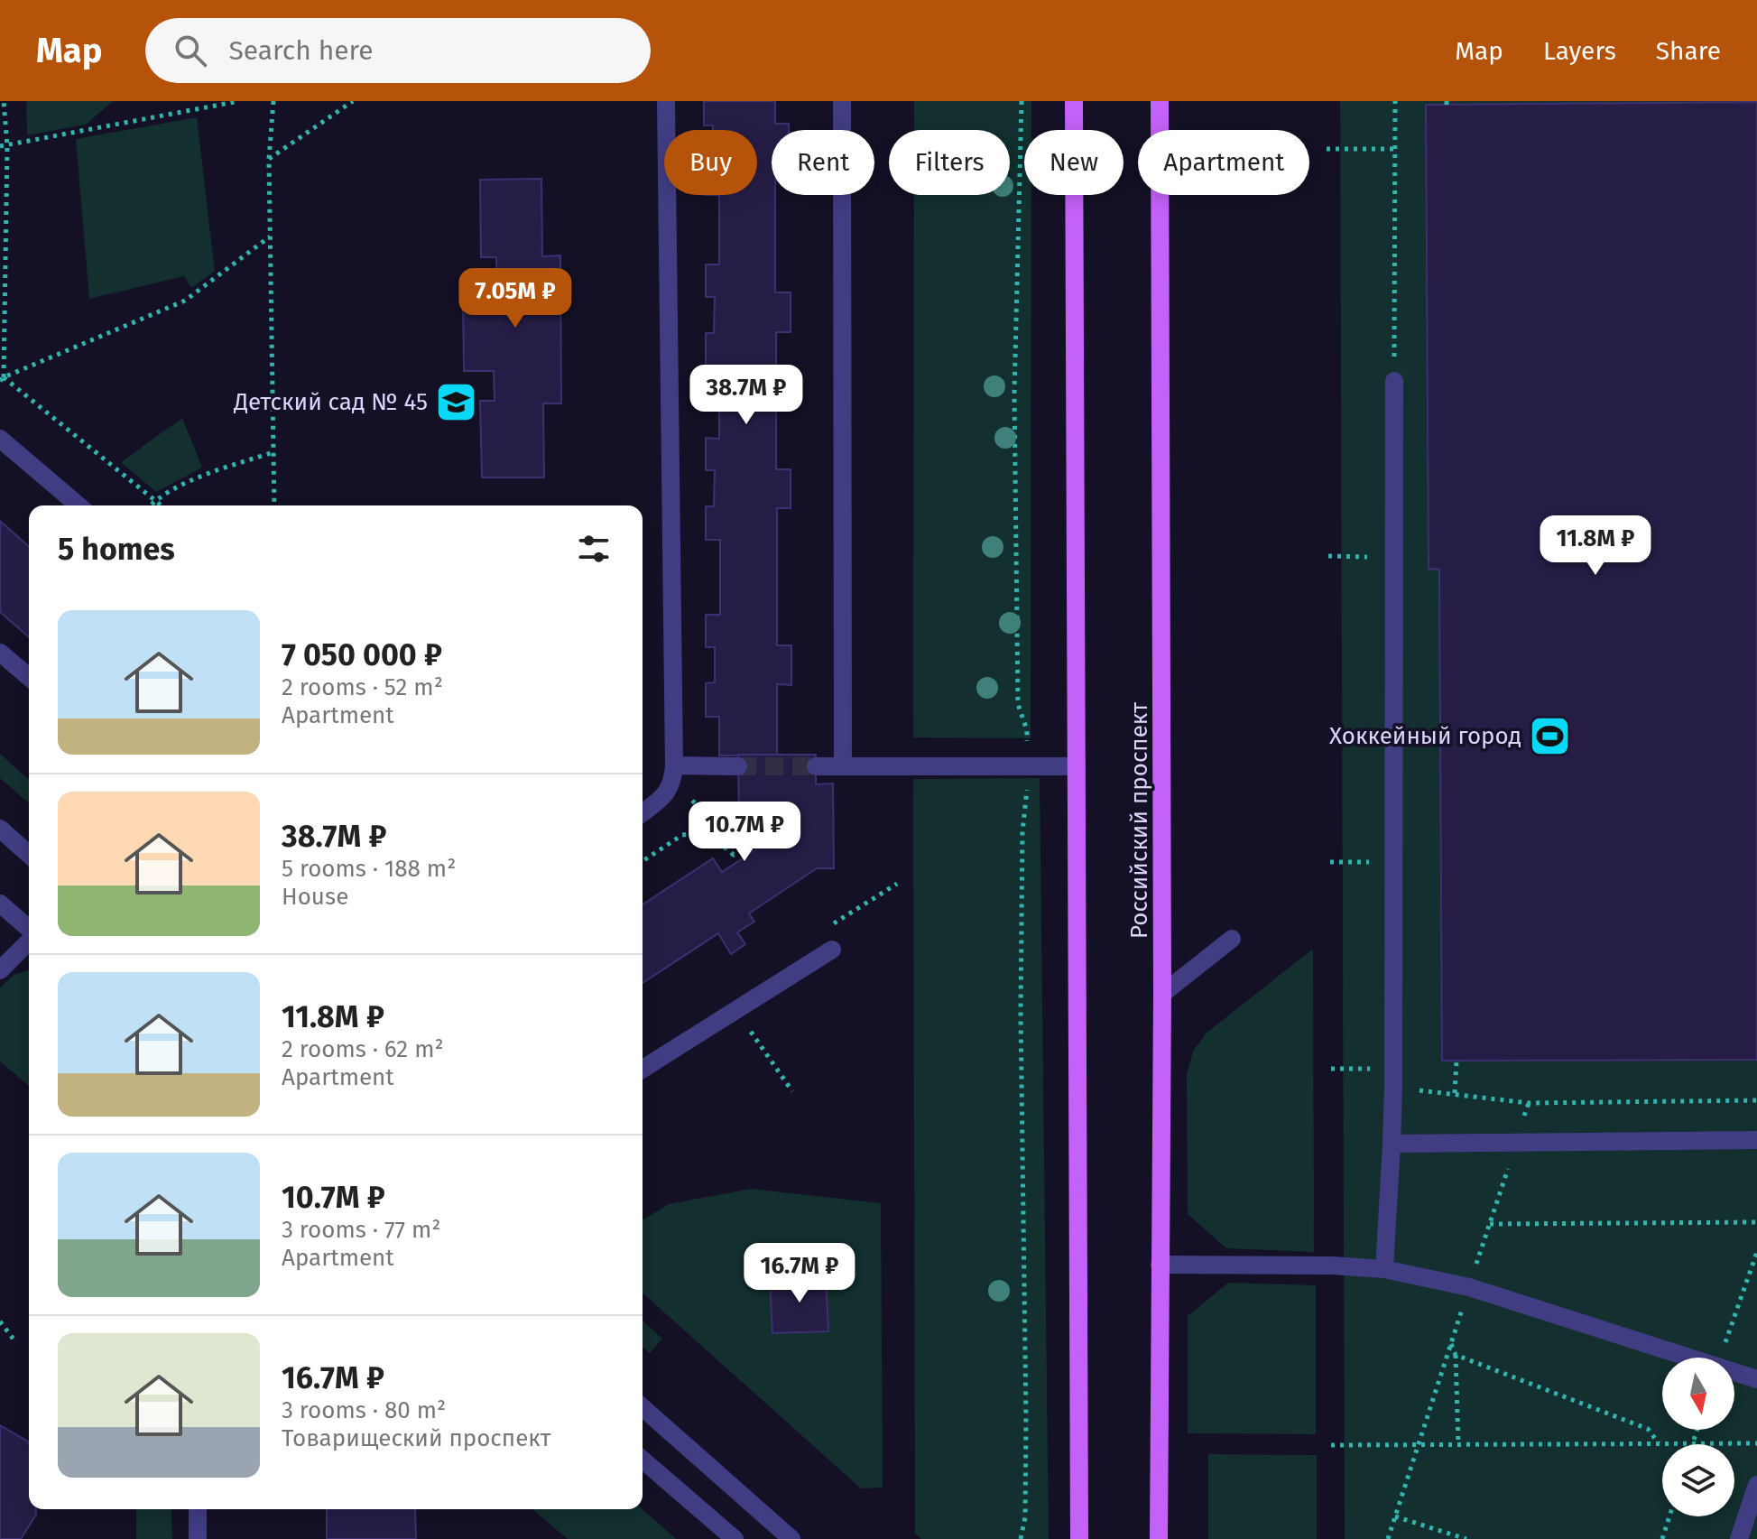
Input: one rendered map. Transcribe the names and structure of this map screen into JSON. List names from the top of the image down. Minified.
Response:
{"streets":{"main road":["Российский проспект"]},"places":{"school or university":["Детский сад № 45"],"sports":["Хоккейный город"]},"north":"bottom","page":{"header":"Map","search":"Search here","nav":["Map","Layers","Share"],"chip":["Buy","Rent","Filters","New","Apartment"],"price":["7.05M ₽","38.7M ₽","11.8M ₽","10.7M ₽","16.7M ₽"],"heading":"5 homes","list":[{"name":"7 050 000 ₽","note":"2 rooms · 52 m² · Apartment"},{"name":"38.7M ₽","note":"5 rooms · 188 m² · House"},{"name":"11.8M ₽","note":"2 rooms · 62 m² · Apartment"},{"name":"10.7M ₽","note":"3 rooms · 77 m² · Apartment"},{"name":"16.7M ₽","note":"3 rooms · 80 m² · Товарищеский проспект"}]}}
